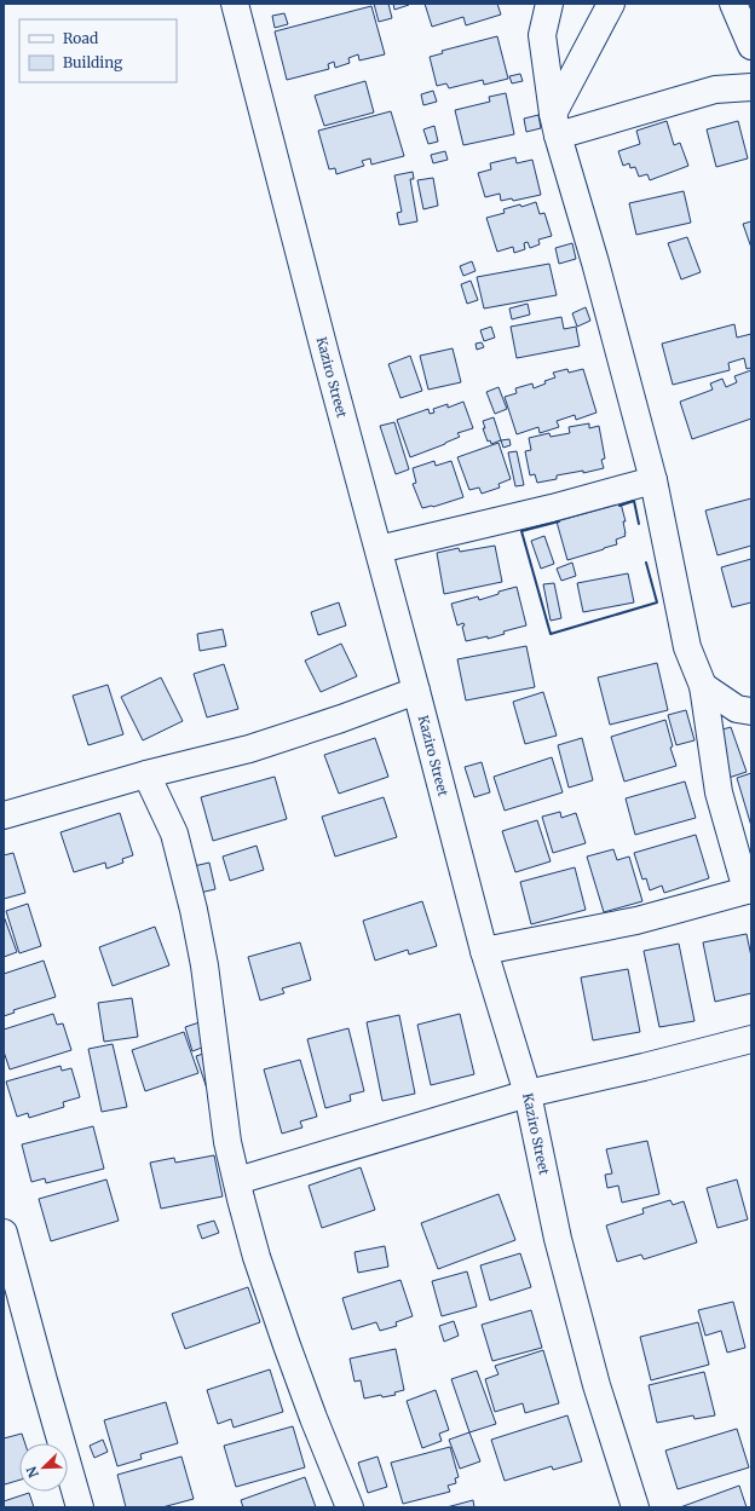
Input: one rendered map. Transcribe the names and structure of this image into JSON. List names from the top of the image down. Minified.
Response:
{"streets":{"street":["Kaziro Street"]},"legend":["Road","Building"],"north":"bottom left"}
